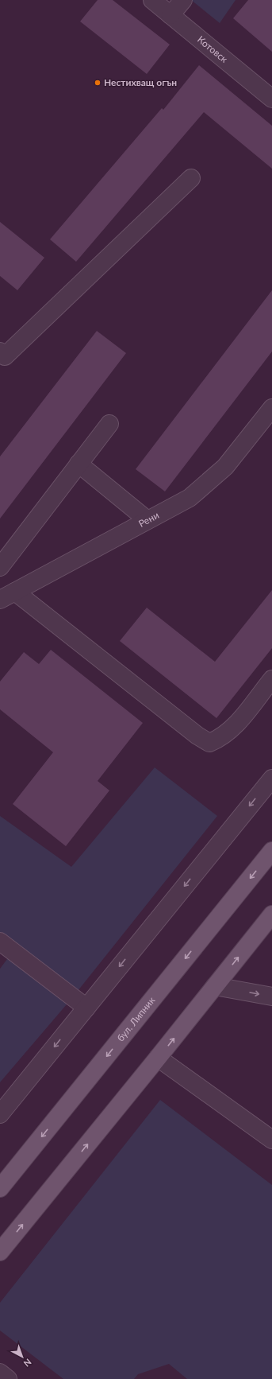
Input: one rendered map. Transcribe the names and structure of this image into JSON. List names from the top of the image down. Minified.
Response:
{"streets":{"main road":["бул. Липник"],"street":["Котовск","Рени"]},"places":["Нестихващ огън"],"north":"bottom right"}
